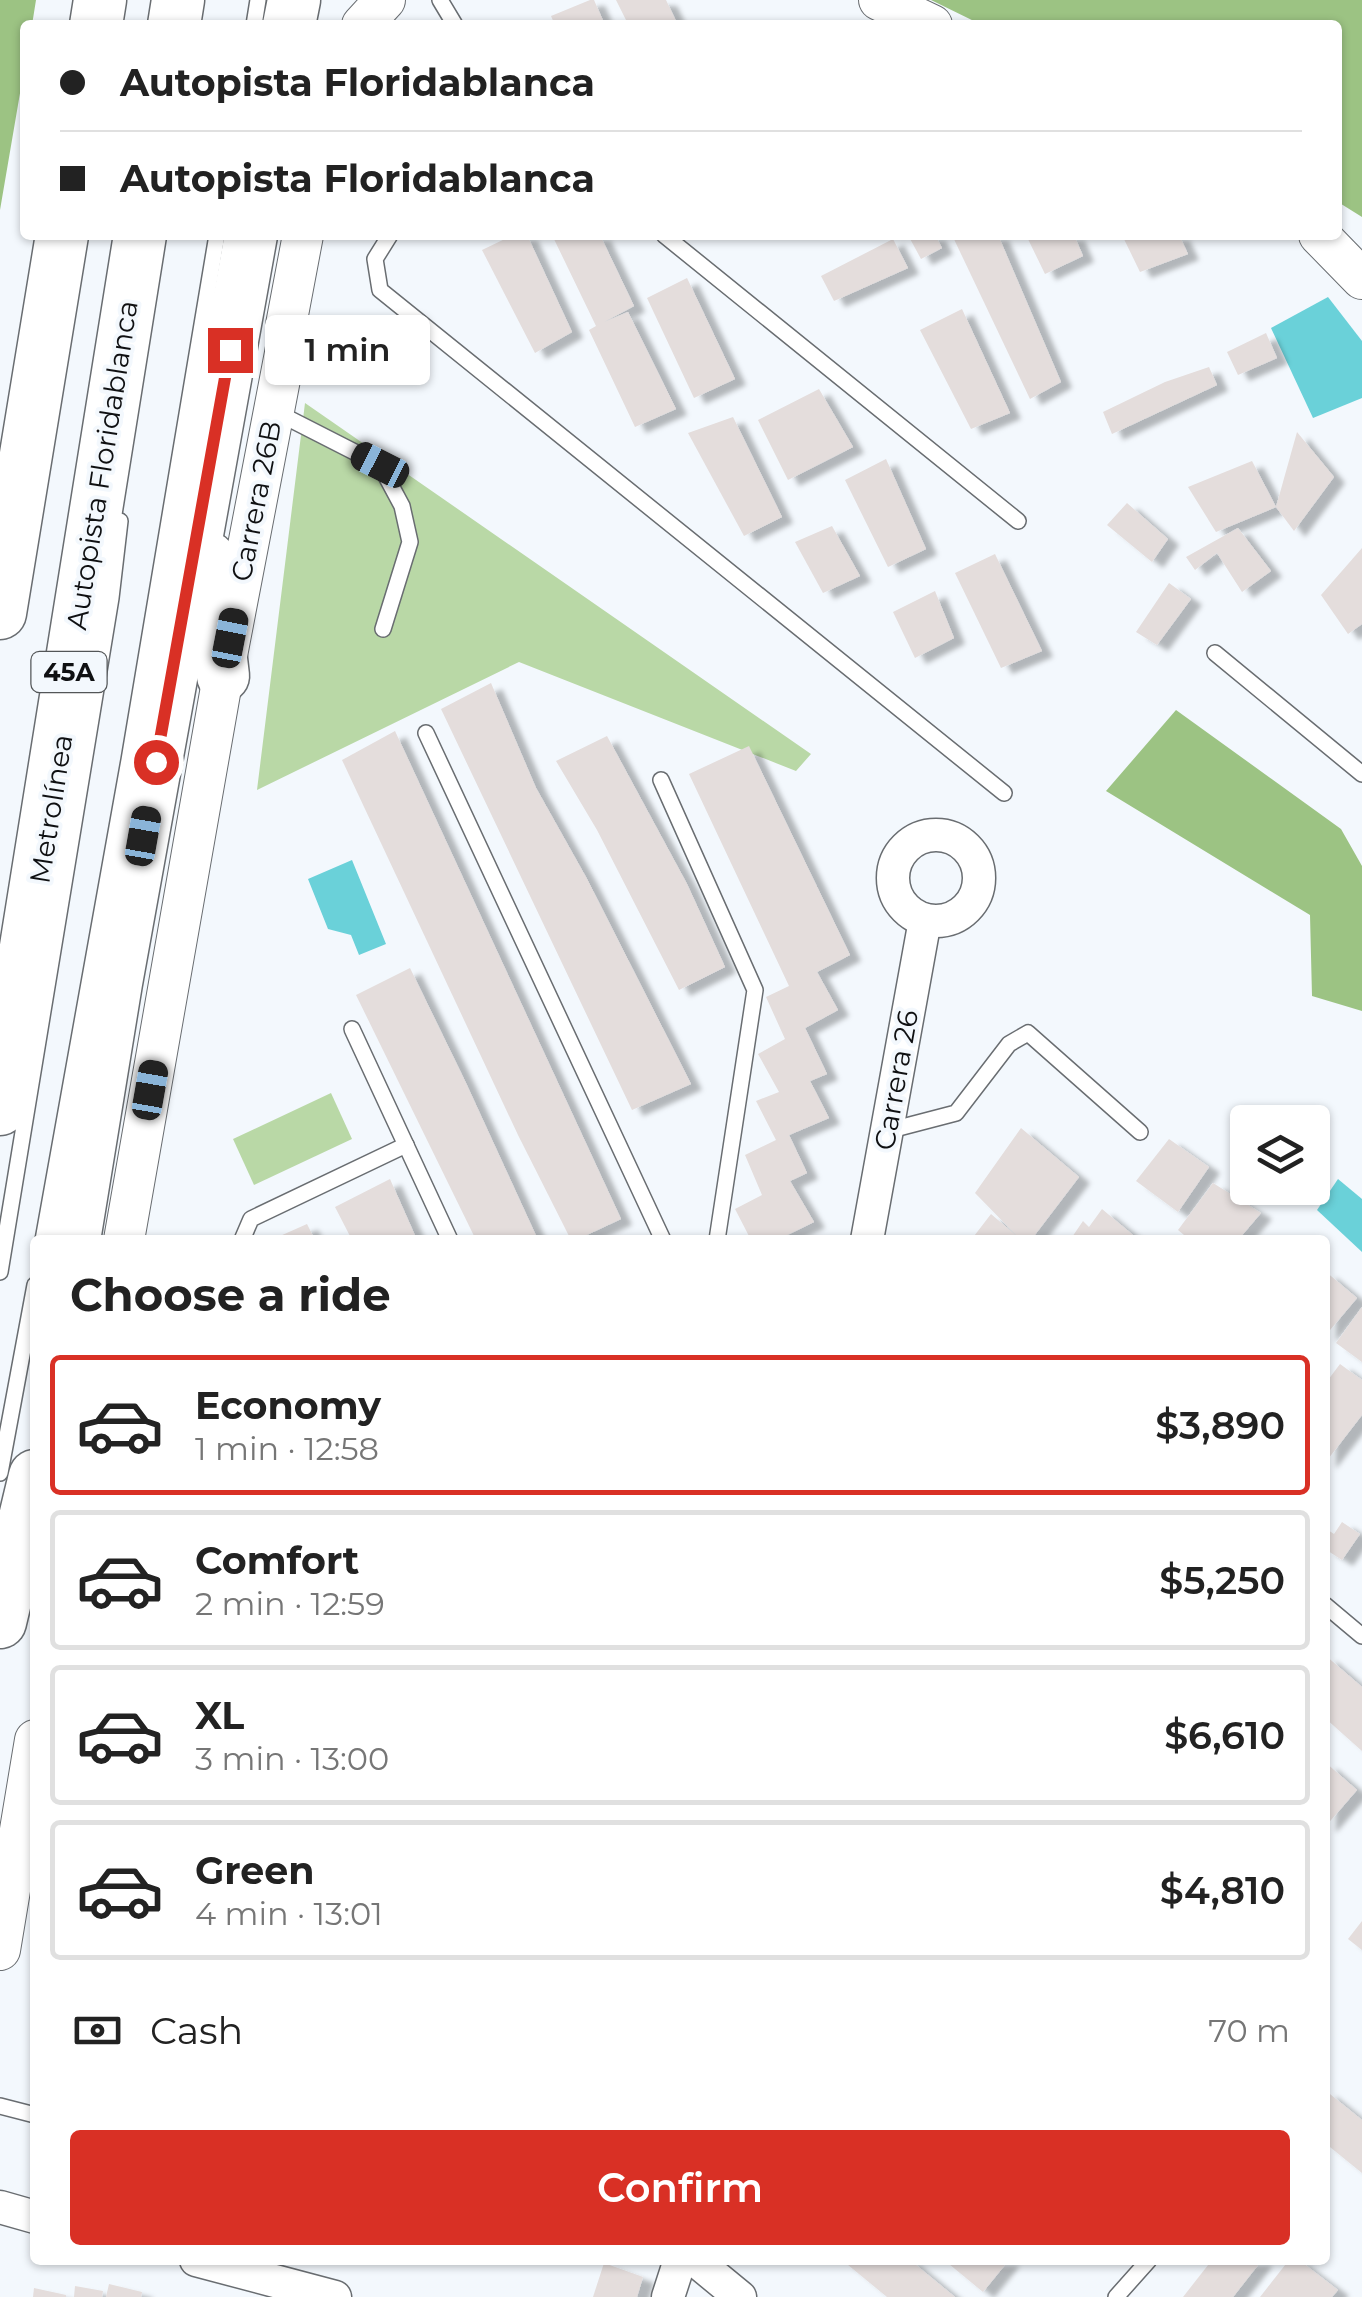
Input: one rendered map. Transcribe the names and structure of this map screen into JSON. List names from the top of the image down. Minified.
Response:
{"streets":{"highway":["Autopista Floridablanca","45A"],"street":["Carrera 26B","Carrera 26"],"lane":["Metrolínea"]},"page":{"banner":["Autopista Floridablanca","Autopista Floridablanca"],"bubble":"1 min","heading":"Choose a ride","list":[{"name":"Economy","note":"1 min · 12:58","value":"$3,890"},{"name":"Comfort","note":"2 min · 12:59","value":"$5,250"},{"name":"XL","note":"3 min · 13:00","value":"$6,610"},{"name":"Green","note":"4 min · 13:01","value":"$4,810"}],"pay":["Cash","70 m"],"buttons":"Confirm"}}
